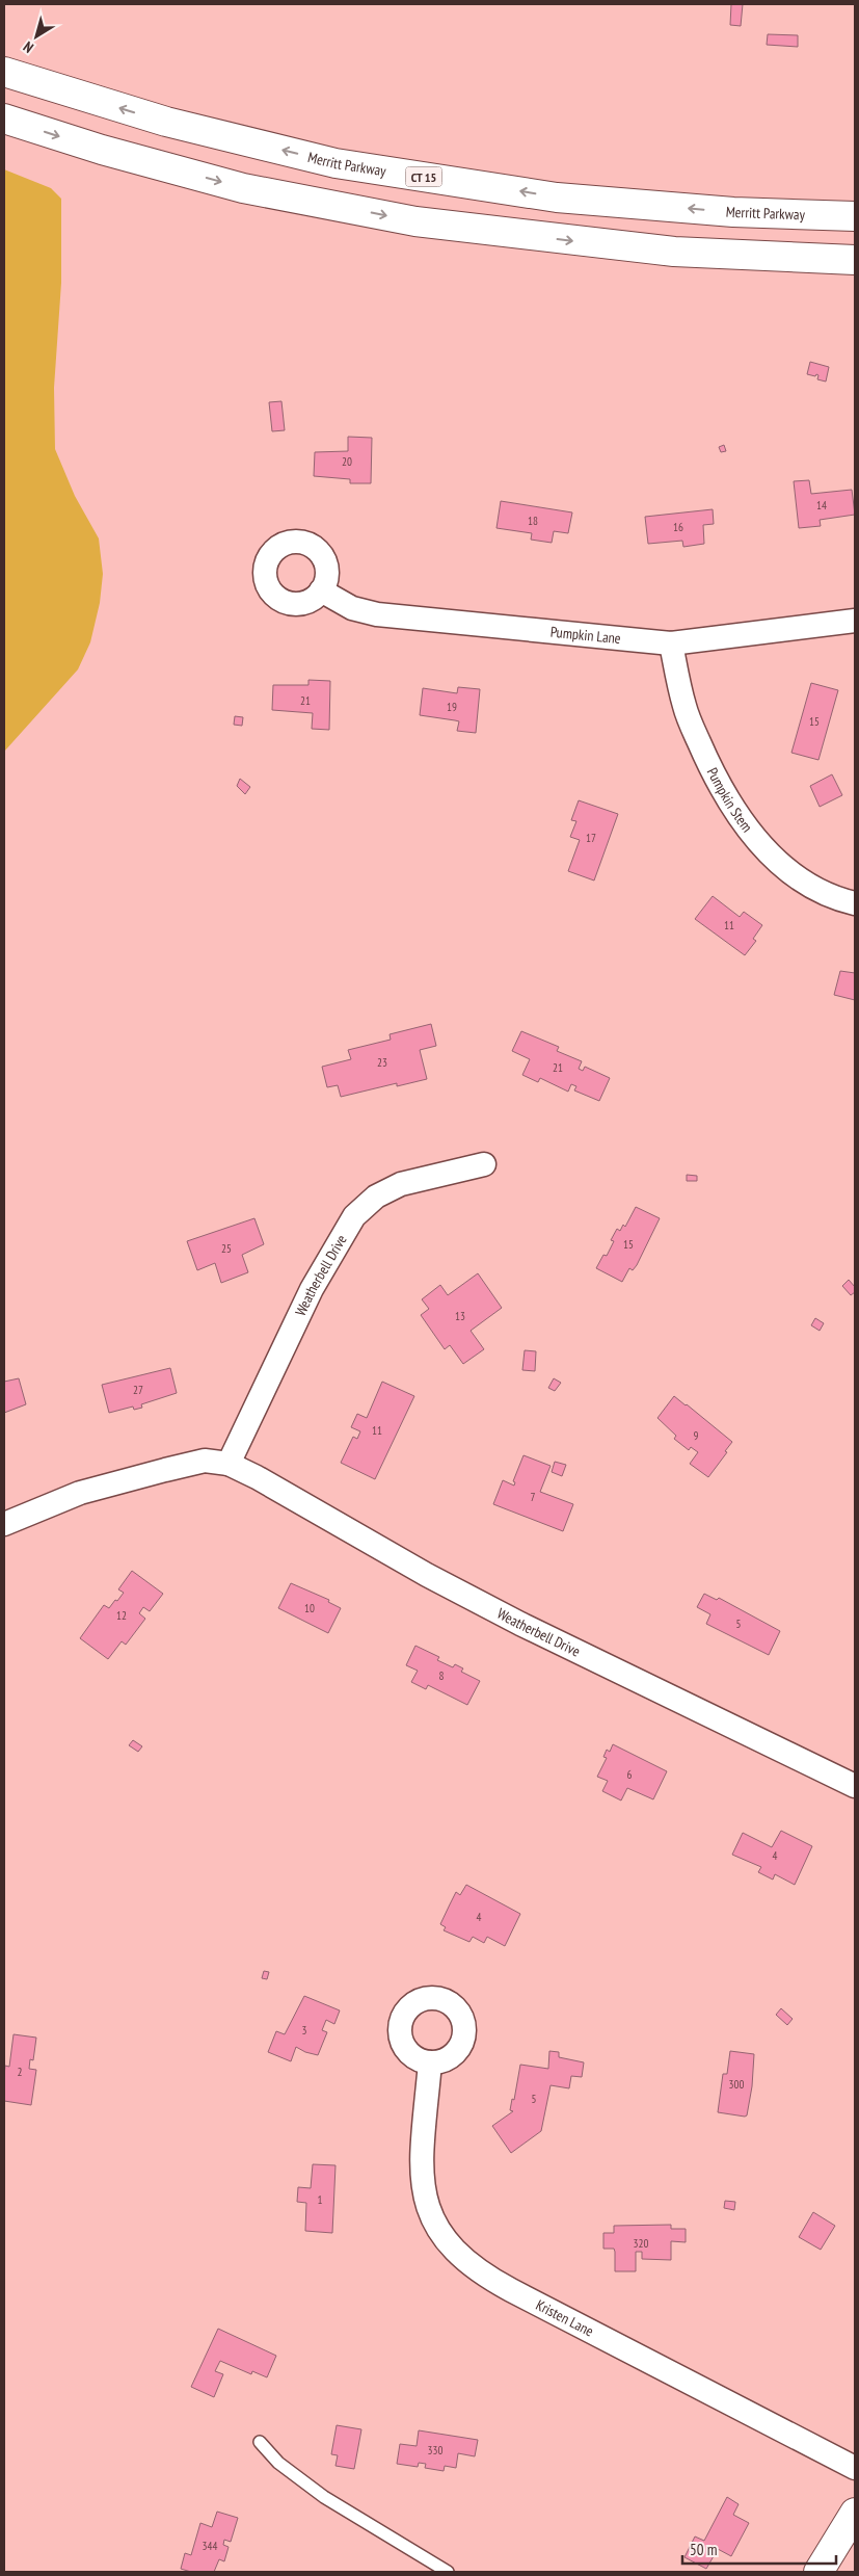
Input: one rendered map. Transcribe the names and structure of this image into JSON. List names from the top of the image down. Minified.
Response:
{"streets":{"main road":["Merritt Parkway","CT 15"],"street":["Pumpkin Lane","Pumpkin Stem","Weatherbell Drive","Kristen Lane"]},"crossings":[["Pumpkin Lane","Pumpkin Stem"]],"house_numbers":["20","14","18","16","21","19","15","17","11","23","21","15","25","13","27","11","9","7","10","12","5","8","6","4","4","3","2","300","5","1","320","330","344"],"scale_bar":"50 m","north":"bottom left"}
